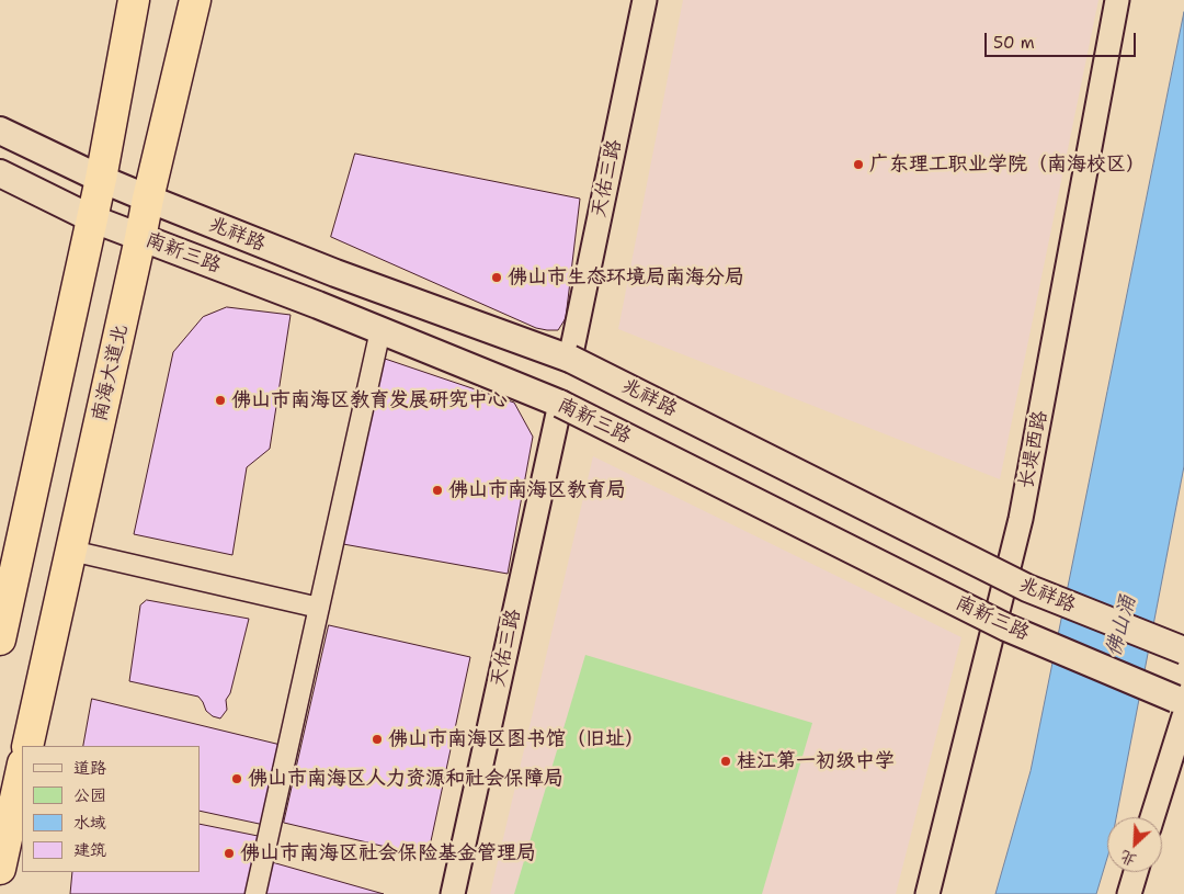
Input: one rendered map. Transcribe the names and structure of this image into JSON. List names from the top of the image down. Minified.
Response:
{"streets":{"highway":["南海大道北"],"main road":["兆祥路","南新三路"],"street":["天佑三路","长堤西路"]},"crossings":[["天佑三路","兆祥路"],["天佑三路","南新三路"],["兆祥路","南海大道北"],["南新三路","南海大道北"]],"water":["佛山涌"],"places":["广东理工职业学院（南海校区）","佛山市生态环境局南海分局","佛山市南海区教育发展研究中心","佛山市南海区教育局","佛山市南海区图书馆（旧址）","桂江第一初级中学","佛山市南海区人力资源和社会保障局","佛山市南海区社会保险基金管理局"],"legend":["道路","公园","水域","建筑"],"scale_bar":"50 m","north":"bottom left"}
